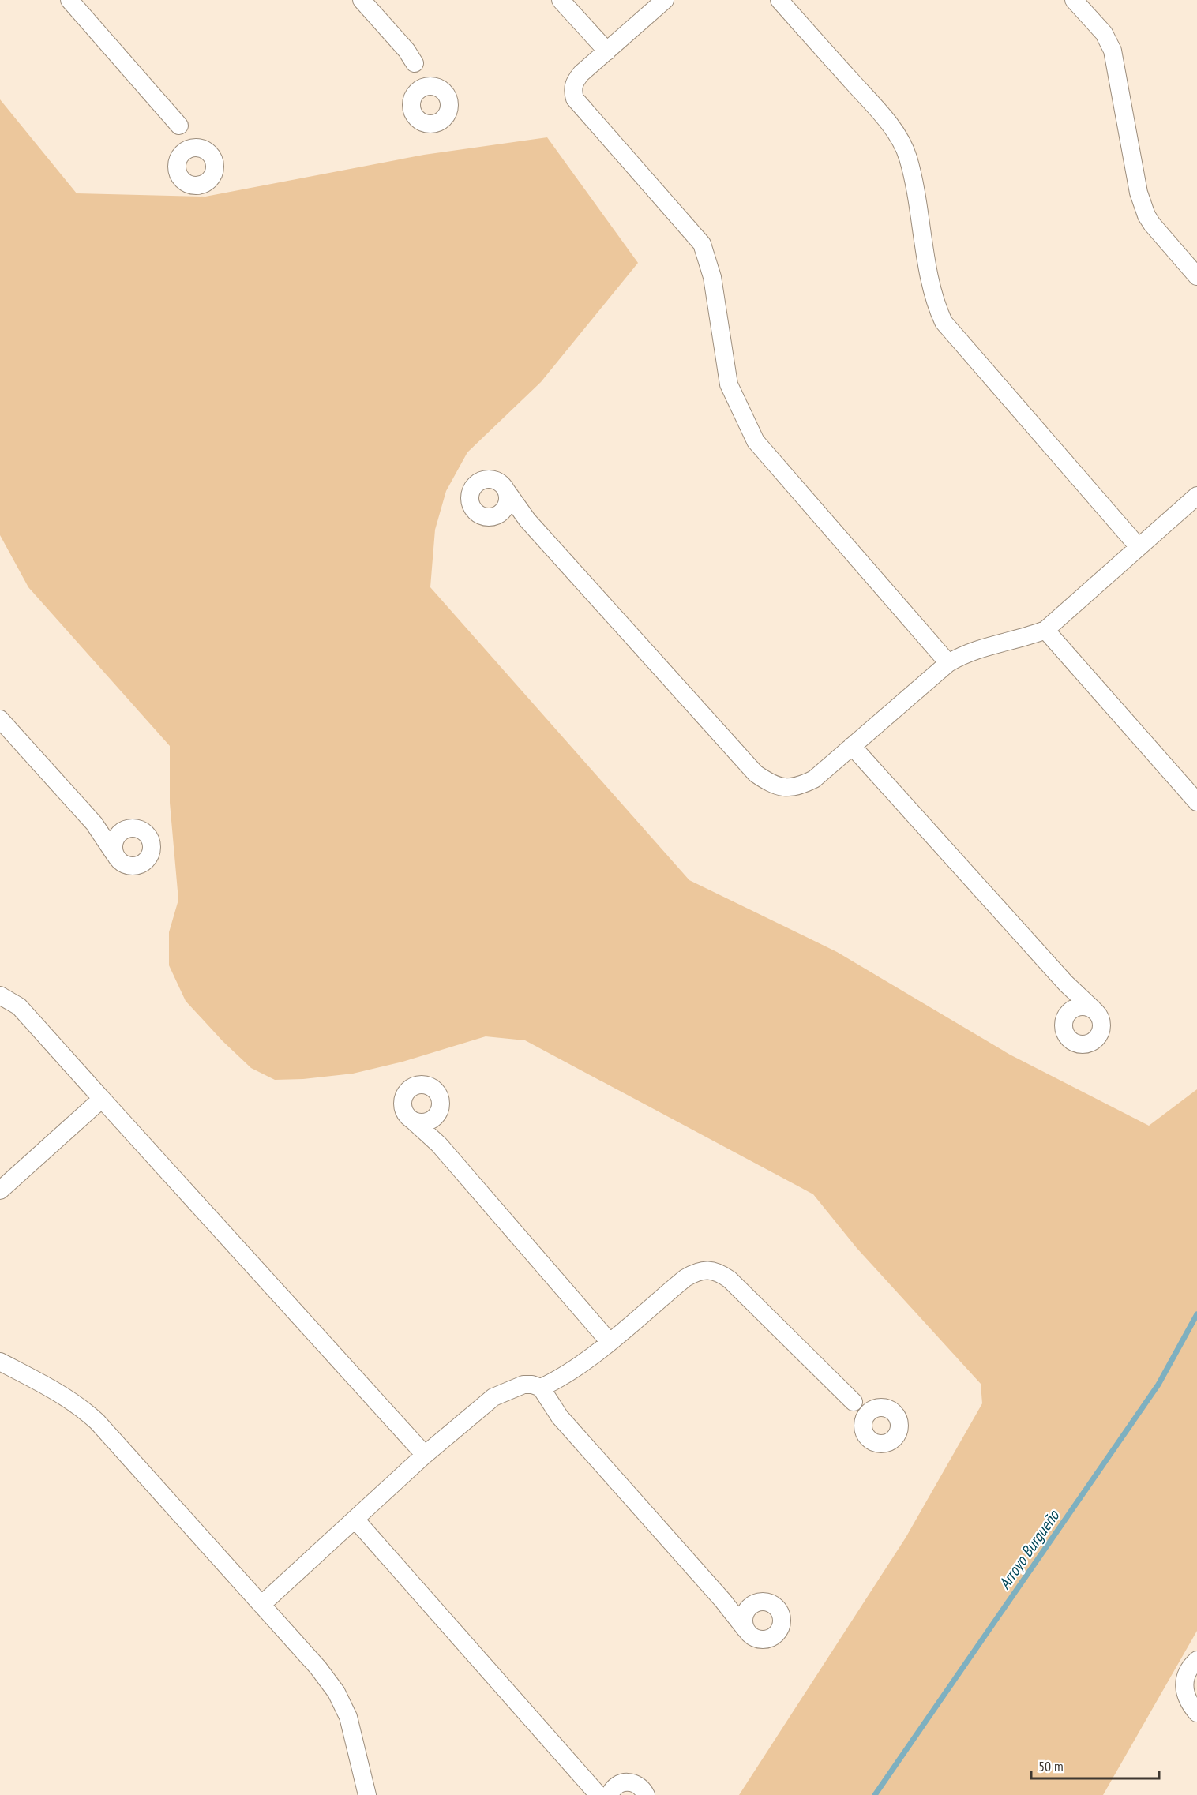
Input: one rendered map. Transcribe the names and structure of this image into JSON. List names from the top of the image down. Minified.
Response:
{"water":["Arroyo Burgueño"],"scale_bar":"50 m"}
